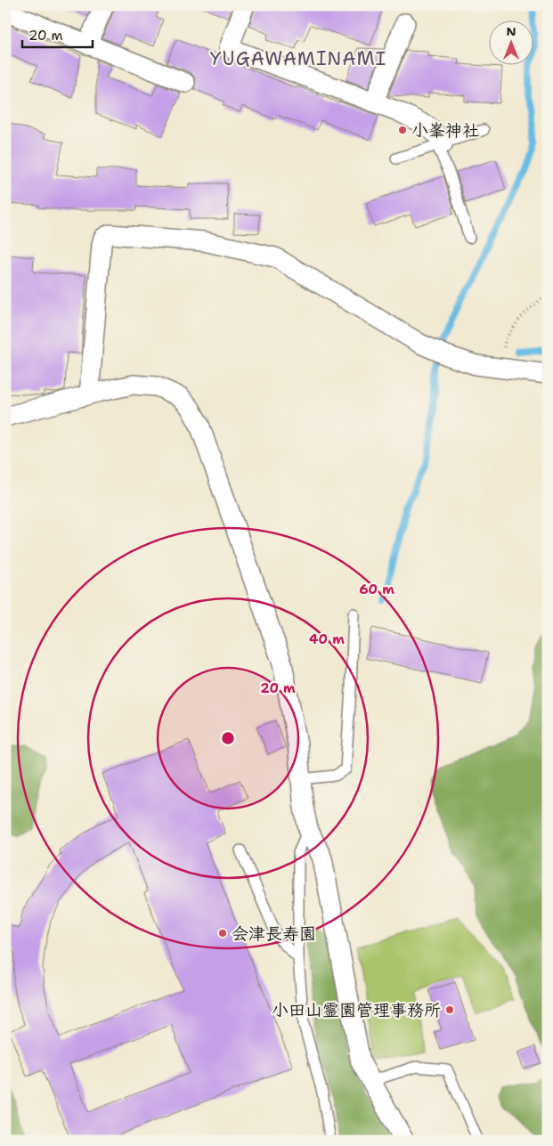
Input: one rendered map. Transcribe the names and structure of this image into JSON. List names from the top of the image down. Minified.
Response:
{"districts":["YUGAWAMINAMI"],"places":["小峯神社","会津長寿園","小田山霊園管理事務所"],"scale_bar":"20 m","north":"top","rings":["60 m","40 m","20 m"]}
